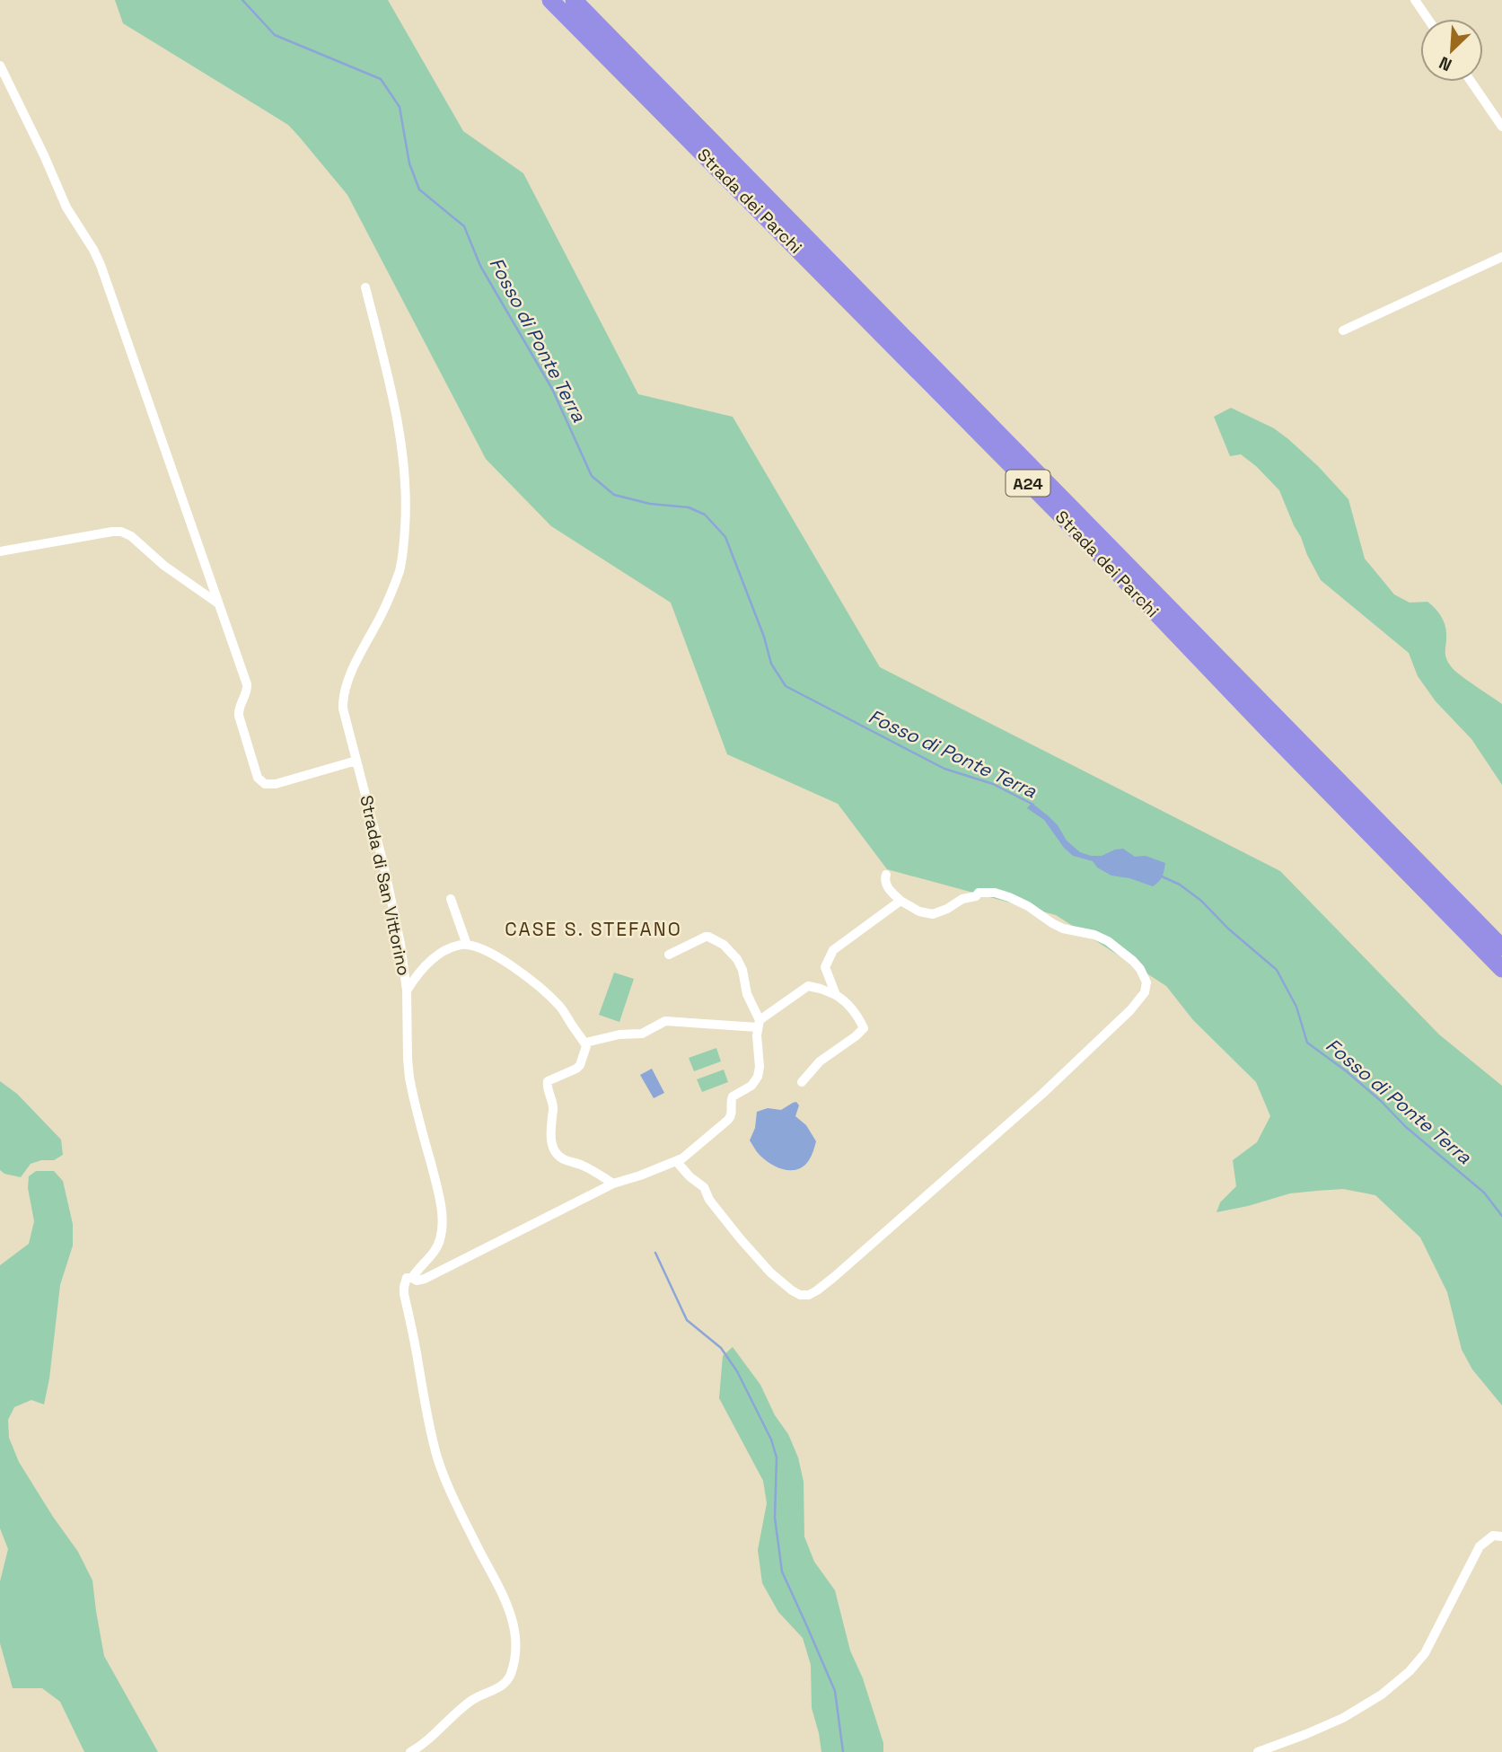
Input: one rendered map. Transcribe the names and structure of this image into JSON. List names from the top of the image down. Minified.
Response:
{"streets":{"highway":["Strada dei Parchi","A24"],"street":["Strada di San Vittorino"]},"districts":["CASE S. STEFANO"],"water":["Fosso di Ponte Terra"],"north":"bottom left"}
